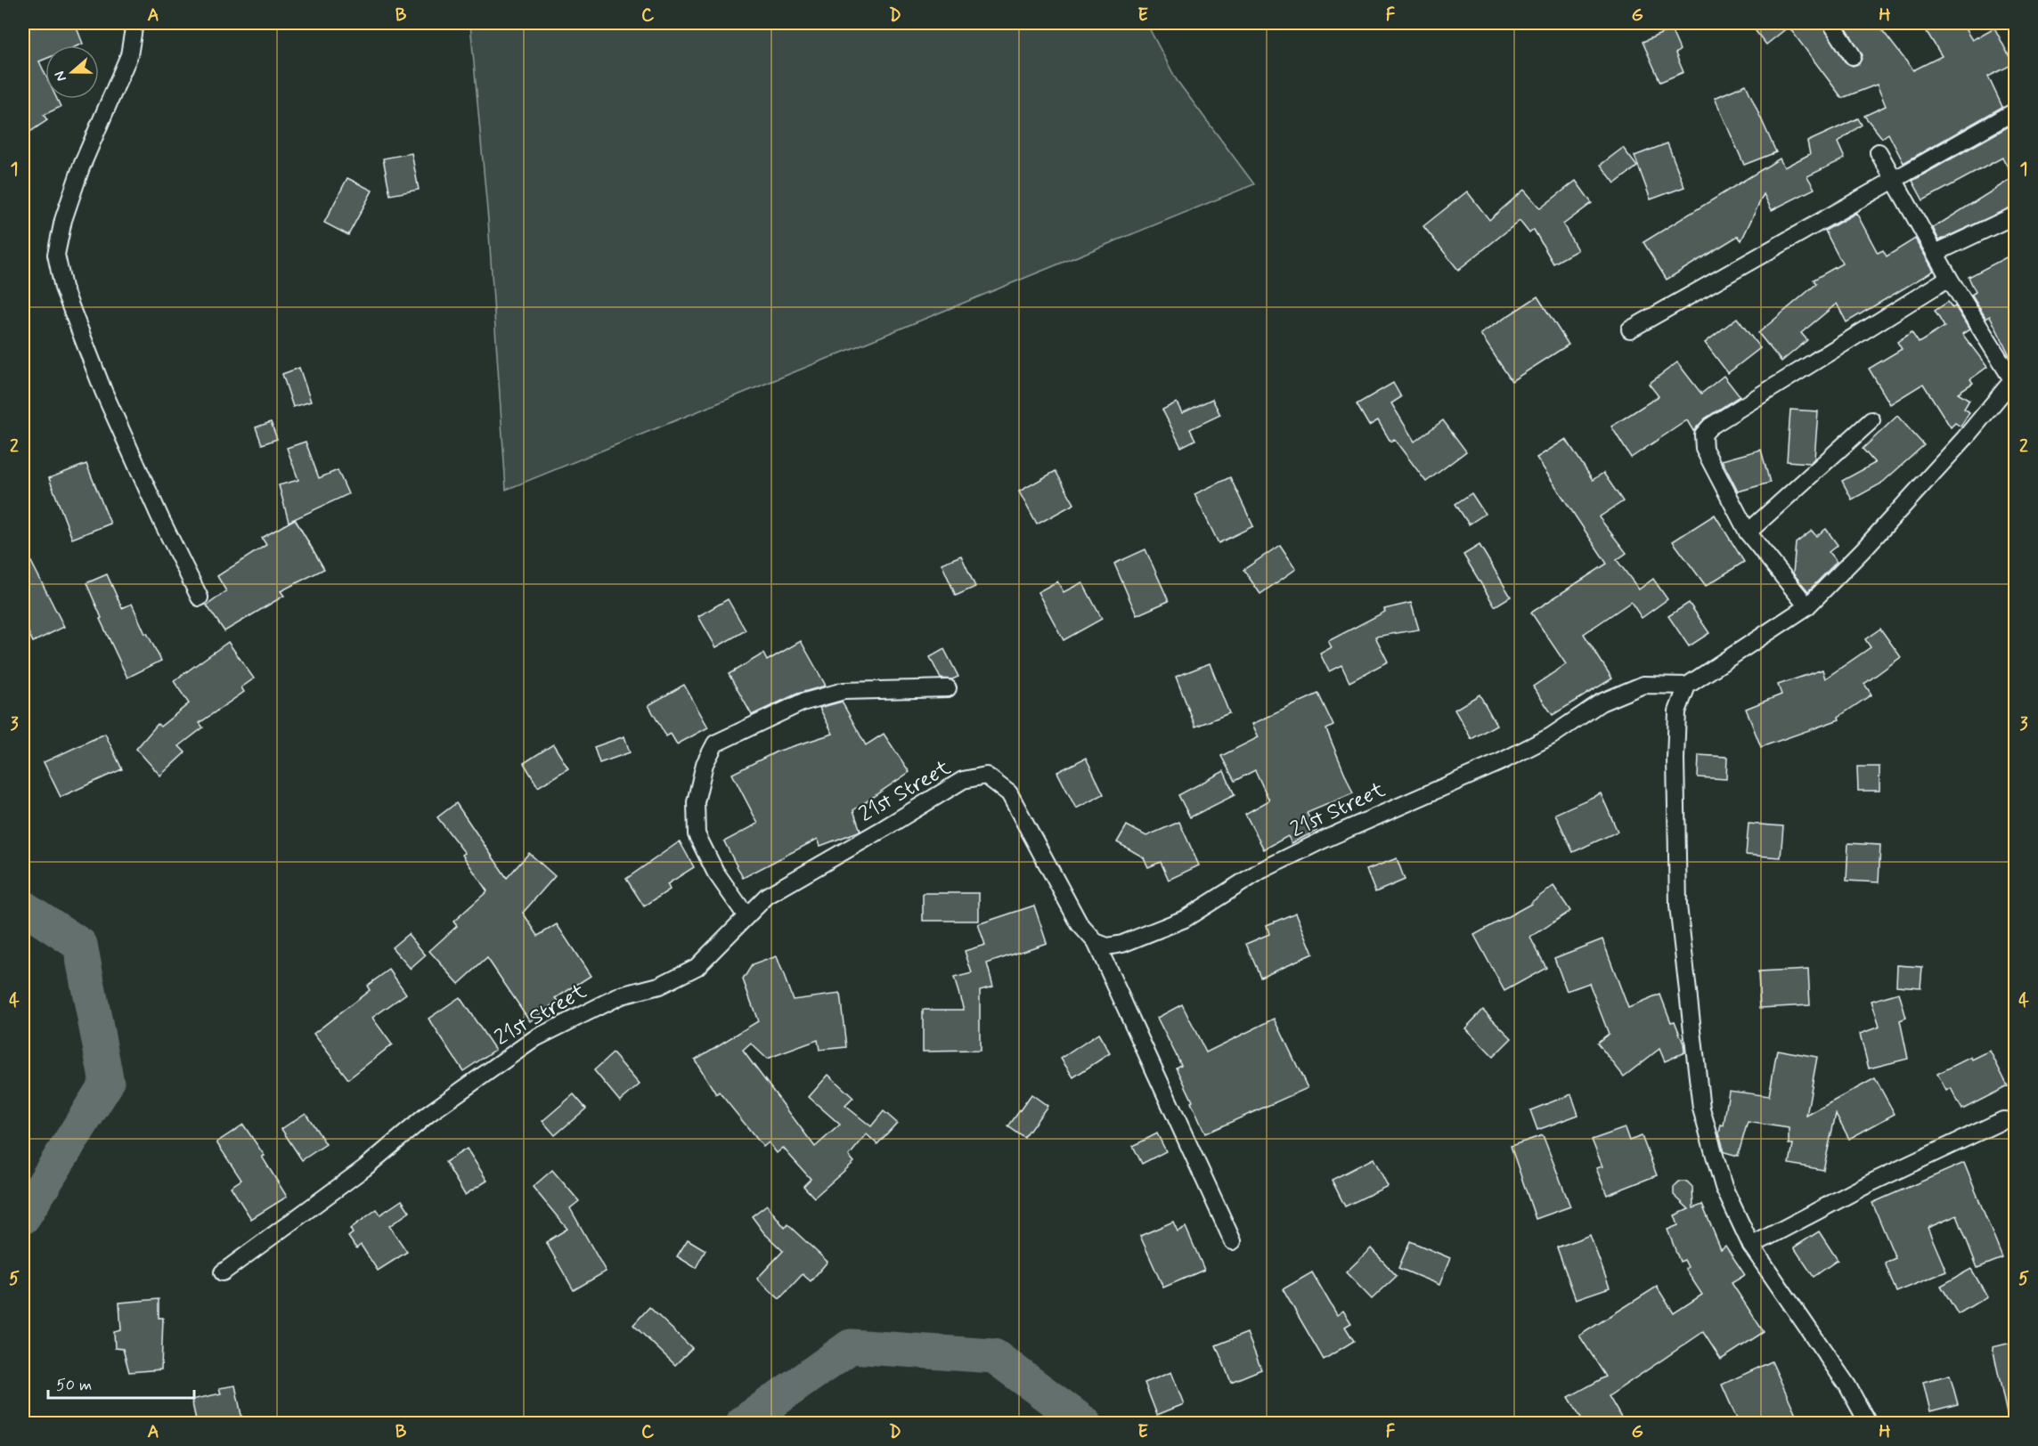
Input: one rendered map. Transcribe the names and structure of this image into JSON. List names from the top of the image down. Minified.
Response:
{"streets":{"street":["21st Street"]},"scale_bar":"50 m","north":"left","grid":{"columns":["A","B","C","D","E","F","G","H"],"rows":["1","2","3","4","5"]}}
